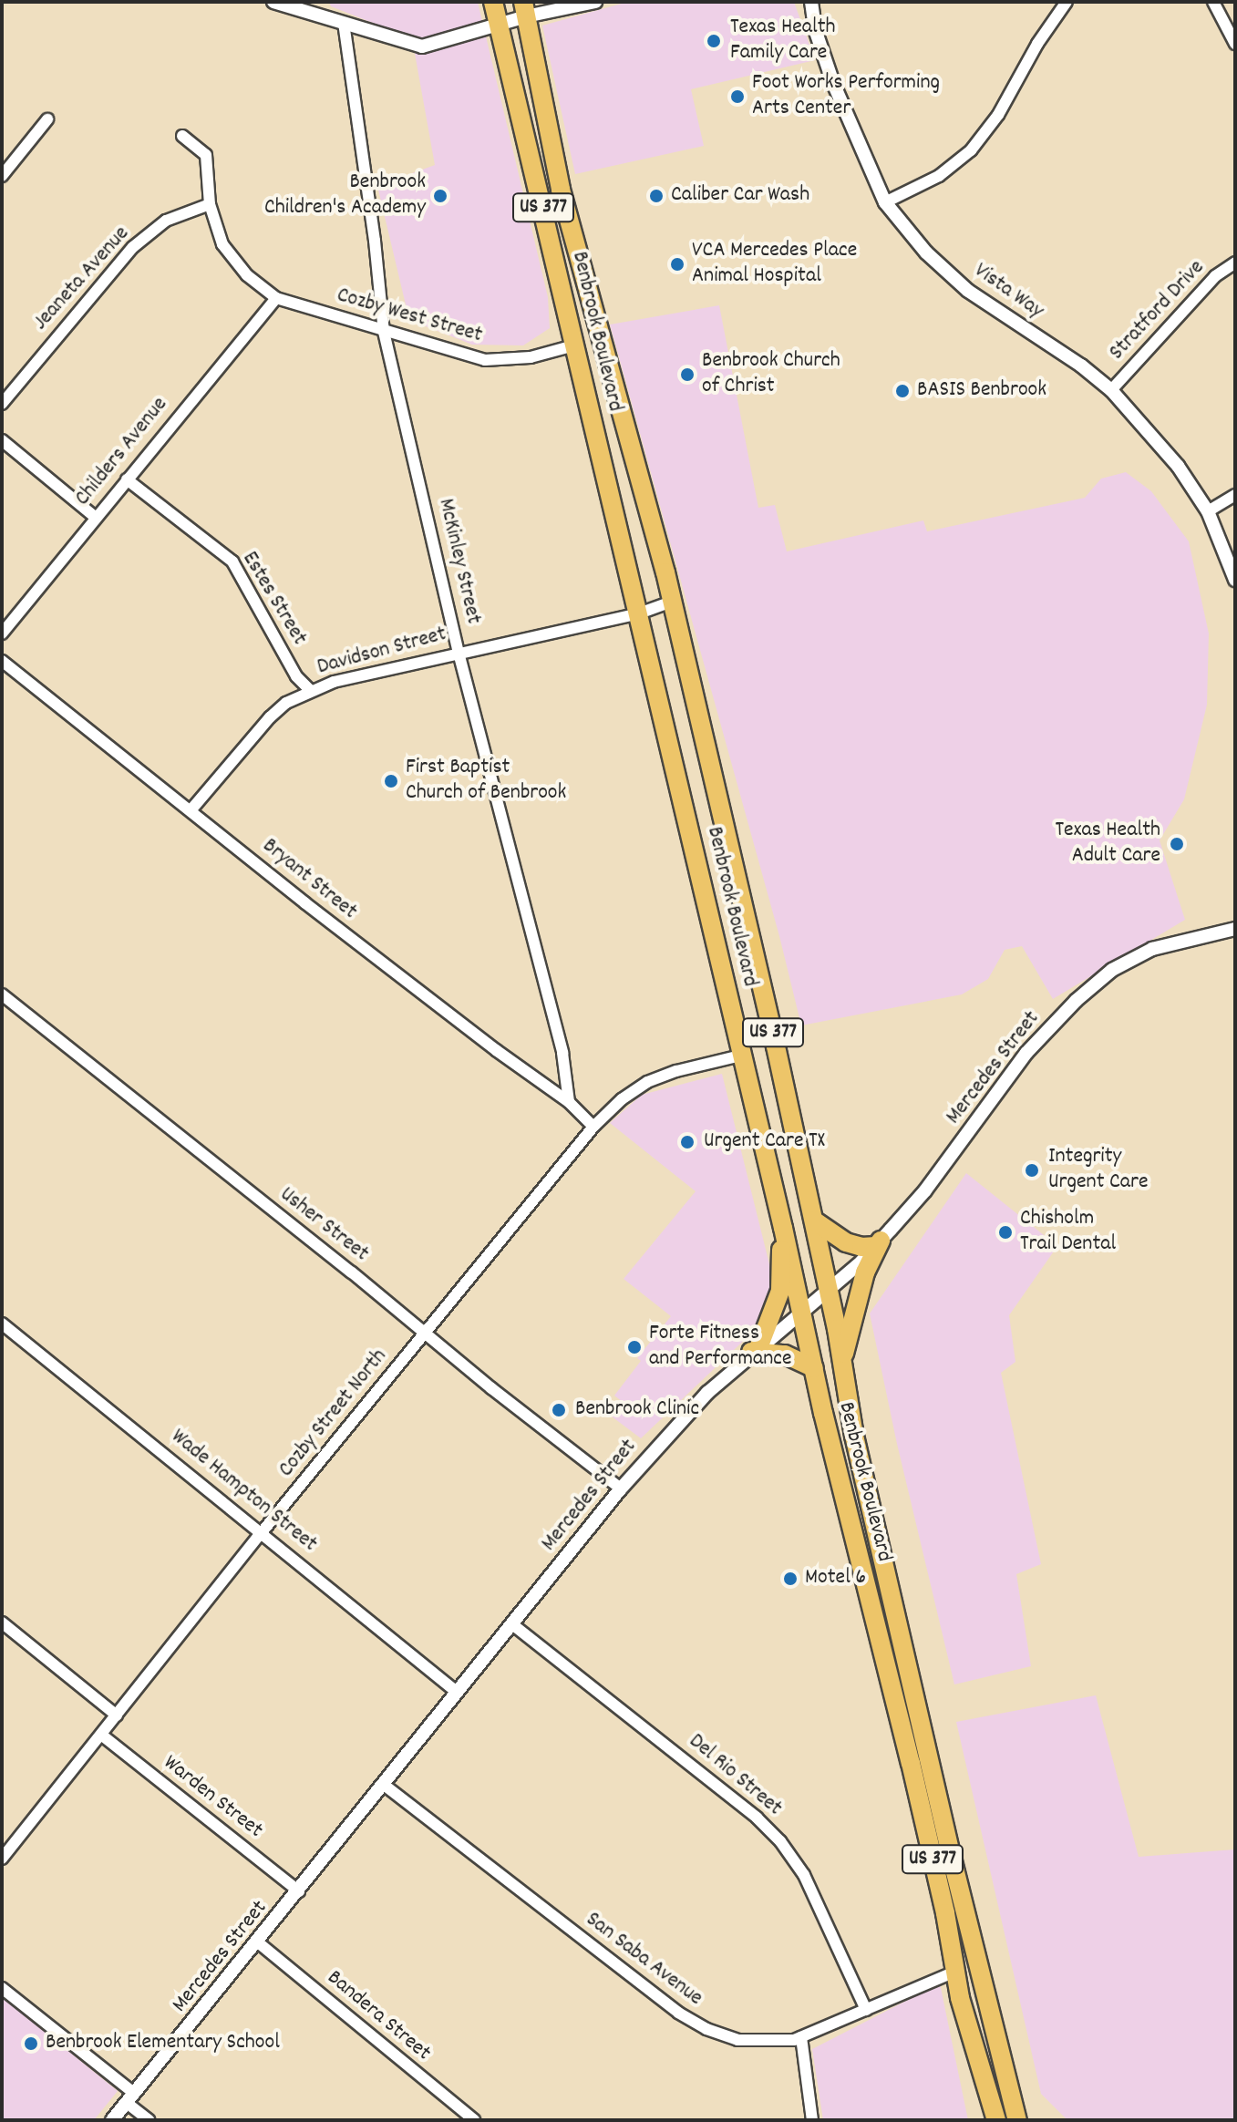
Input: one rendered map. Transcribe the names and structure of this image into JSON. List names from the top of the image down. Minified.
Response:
{"streets":{"highway":["US 377","Benbrook Boulevard"],"street":["Jeaneta Avenue","Vista Way","Stratford Drive","Cozby West Street","Childers Avenue","McKinley Street","Estes Street","Davidson Street","Bryant Street","Mercedes Street","Usher Street","Cozby Street North","Wade Hampton Street","Del Rio Street","Warden Street","San Saba Avenue","Bandera Street"]},"crossings":[["Vista Way","Stratford Drive"],["Cozby West Street","Benbrook Boulevard"],["Cozby West Street","Childers Avenue"],["Cozby West Street","McKinley Street"],["Benbrook Boulevard","Davidson Street"],["Benbrook Boulevard","Mercedes Street"],["Benbrook Boulevard","Cozby Street North"],["Benbrook Boulevard","San Saba Avenue"],["Childers Avenue","Estes Street"],["McKinley Street","Davidson Street"],["McKinley Street","Bryant Street"],["Estes Street","Davidson Street"],["Davidson Street","Bryant Street"],["Bryant Street","Cozby Street North"],["Mercedes Street","Usher Street"],["Mercedes Street","Wade Hampton Street"],["Mercedes Street","Del Rio Street"],["Mercedes Street","Warden Street"],["Mercedes Street","San Saba Avenue"],["Mercedes Street","Bandera Street"],["Usher Street","Cozby Street North"],["Cozby Street North","Wade Hampton Street"],["Cozby Street North","Warden Street"],["Del Rio Street","San Saba Avenue"]],"places":["Texas Health Family Care","Foot Works Performing Arts Center","Benbrook Children's Academy","Caliber Car Wash","VCA Mercedes Place Animal Hospital","Benbrook Church of Christ","BASIS Benbrook","First Baptist Church of Benbrook","Texas Health Adult Care","Urgent Care TX","Integrity Urgent Care","Chisholm Trail Dental","Forte Fitness and Performance","Benbrook Clinic","Motel 6","Benbrook Elementary School"]}
